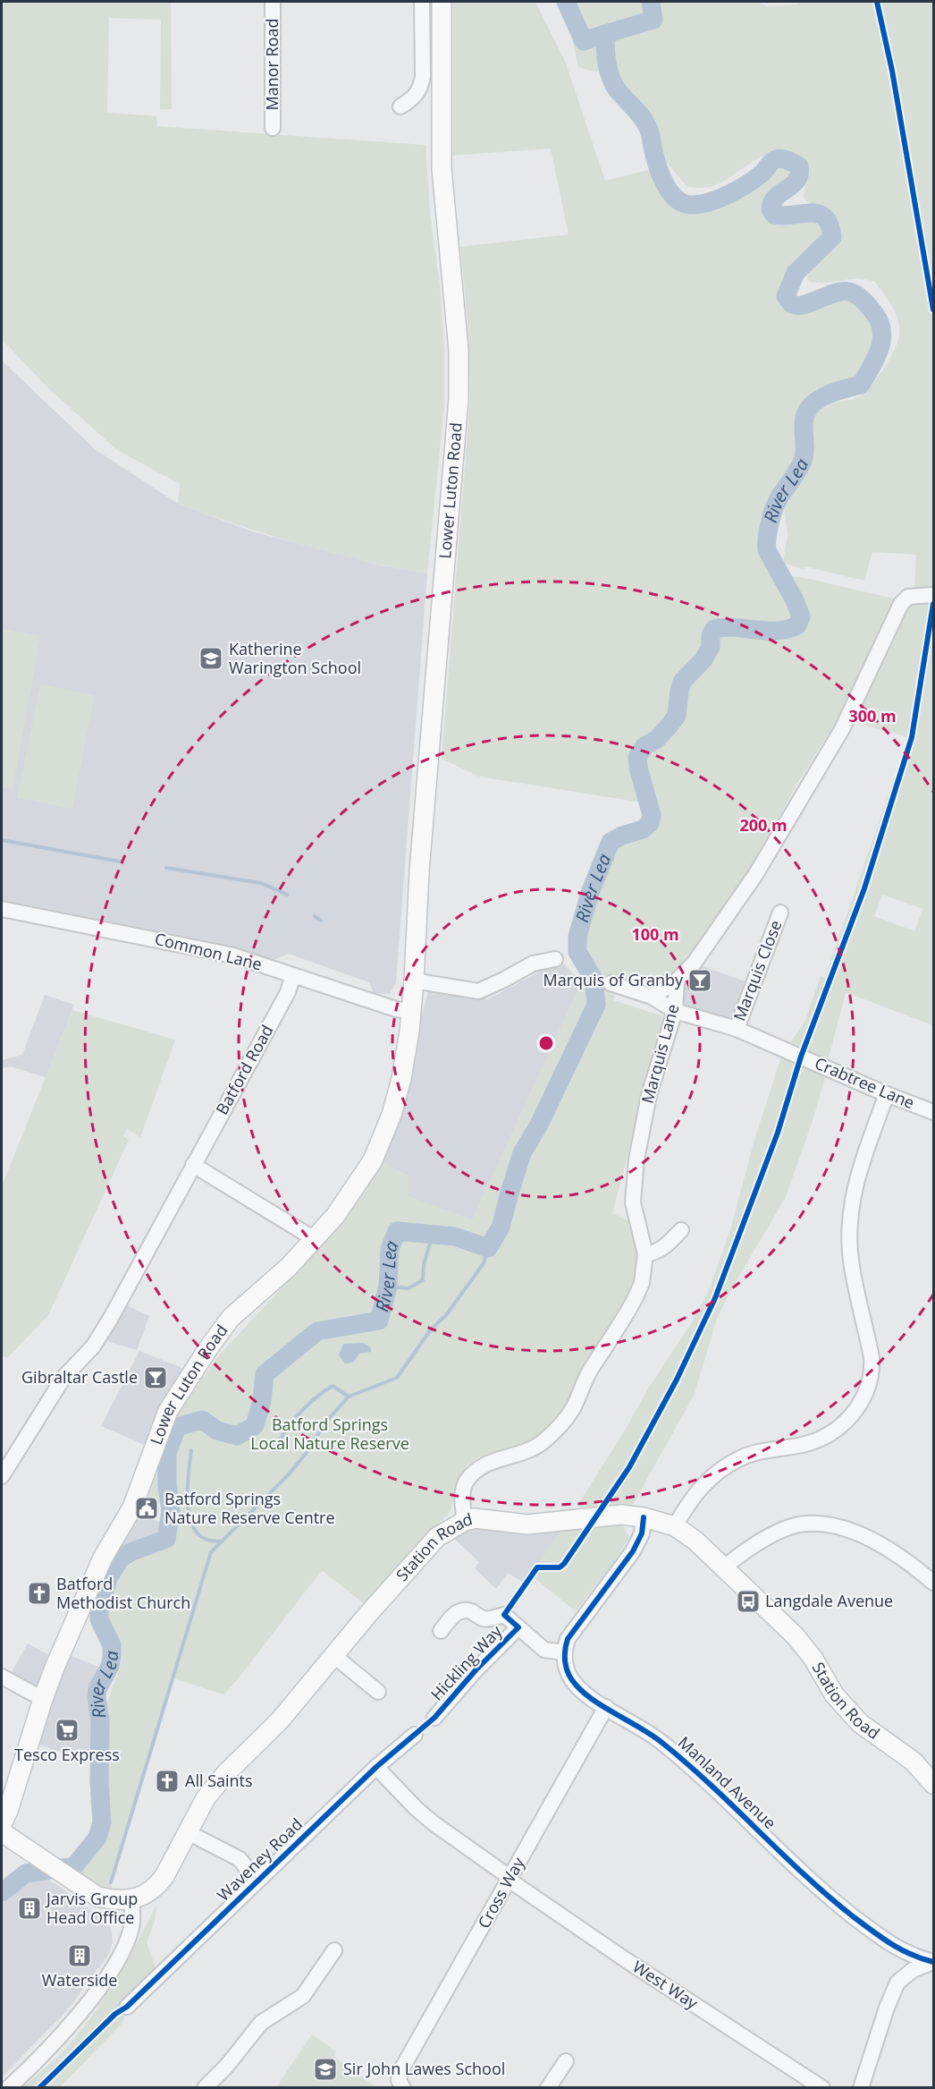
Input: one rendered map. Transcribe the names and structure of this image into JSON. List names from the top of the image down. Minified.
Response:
{"streets":{"main road":["Lower Luton Road","Station Road"],"street":["Manor Road","Common Lane","Marquis Close","Marquis Lane","Batford Road","Crabtree Lane","Hickling Way","Manland Avenue","Waveney Road","Cross Way","West Way"]},"crossings":[["Lower Luton Road","Common Lane"],["Common Lane","Batford Road"],["Marquis Close","Crabtree Lane"],["Marquis Lane","Crabtree Lane"],["Marquis Lane","Station Road"],["Hickling Way","Manland Avenue"],["Manland Avenue","Cross Way"],["Waveney Road","West Way"],["Cross Way","West Way"]],"water":["River Lea"],"parks":["Batford Springs Local Nature Reserve"],"places":{"school or university":["Katherine Warington School","Sir John Lawes School"],"bar":["Marquis of Granby","Gibraltar Castle"],"public building":["Batford Springs Nature Reserve Centre"],"church":["Batford Methodist Church","All Saints"],"bus stop":["Langdale Avenue"],"supermarket":["Tesco Express"],"building":["Jarvis Group Head Office","Waterside"]},"rings":["300 m","200 m","100 m"]}
